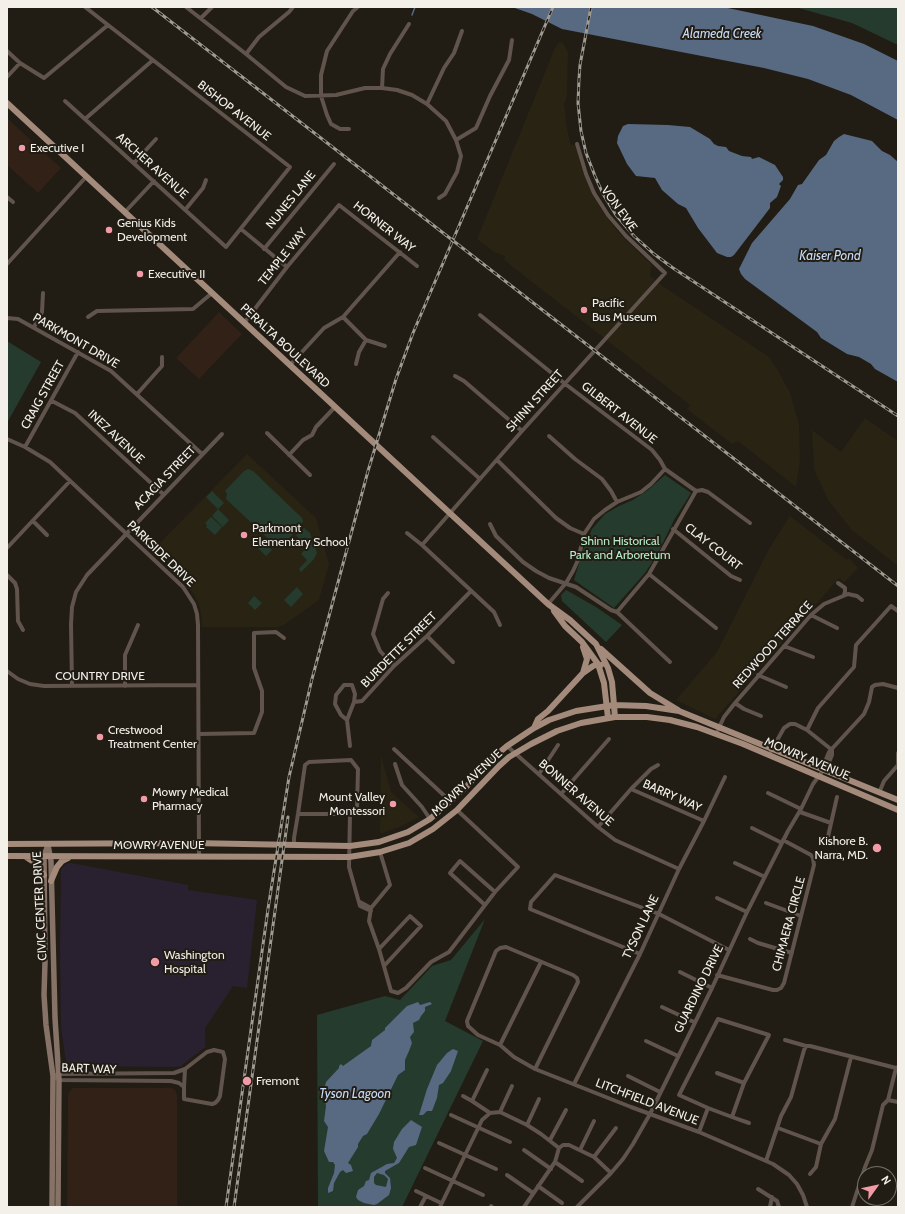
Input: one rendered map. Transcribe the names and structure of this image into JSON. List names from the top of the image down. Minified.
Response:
{"streets":{"main road":["PERALTA BOULEVARD","MOWRY AVENUE","CIVIC CENTER DRIVE"],"street":["BISHOP AVENUE","ARCHER AVENUE","NUNES LANE","VON EWE","HORNER WAY","TEMPLE WAY","PARKMONT DRIVE","CRAIG STREET","SHINN STREET","GILBERT AVENUE","INEZ AVENUE","ACACIA STREET","CLAY COURT","PARKSIDE DRIVE","REDWOOD TERRACE","BURDETTE STREET","COUNTRY DRIVE","BONNER AVENUE","BARRY WAY","CHIMAERA CIRCLE","TYSON LANE","GUARDINO DRIVE","BART WAY","LITCHFIELD AVENUE"]},"crossings":[["BISHOP AVENUE","ARCHER AVENUE"],["VON EWE","SHINN STREET"],["HORNER WAY","TEMPLE WAY"],["TEMPLE WAY","PERALTA BOULEVARD"],["PARKMONT DRIVE","CRAIG STREET"],["PARKMONT DRIVE","ACACIA STREET"],["PERALTA BOULEVARD","SHINN STREET"],["PERALTA BOULEVARD","MOWRY AVENUE"],["CRAIG STREET","INEZ AVENUE"],["CRAIG STREET","PARKSIDE DRIVE"],["SHINN STREET","GILBERT AVENUE"],["INEZ AVENUE","ACACIA STREET"],["ACACIA STREET","PARKSIDE DRIVE"],["ACACIA STREET","COUNTRY DRIVE"],["PARKSIDE DRIVE","COUNTRY DRIVE"],["PARKSIDE DRIVE","MOWRY AVENUE"],["REDWOOD TERRACE","MOWRY AVENUE"],["MOWRY AVENUE","BONNER AVENUE"],["MOWRY AVENUE","CIVIC CENTER DRIVE"],["MOWRY AVENUE","GUARDINO DRIVE"],["BONNER AVENUE","TYSON LANE"],["BARRY WAY","TYSON LANE"],["CIVIC CENTER DRIVE","BART WAY"],["CHIMAERA CIRCLE","GUARDINO DRIVE"],["TYSON LANE","LITCHFIELD AVENUE"],["GUARDINO DRIVE","LITCHFIELD AVENUE"]],"water":["Alameda Creek","Kaiser Pond","Tyson Lagoon"],"parks":["Shinn Historical Park and Arboretum"],"places":["Executive I","Genius Kids Development","Executive II","Pacific Bus Museum","Parkmont Elementary School","Crestwood Treatment Center","Mowry Medical Pharmacy","Mount Valley Montessori","Kishore B. Narra, MD.","Washington Hospital","Fremont"],"north":"top right"}
